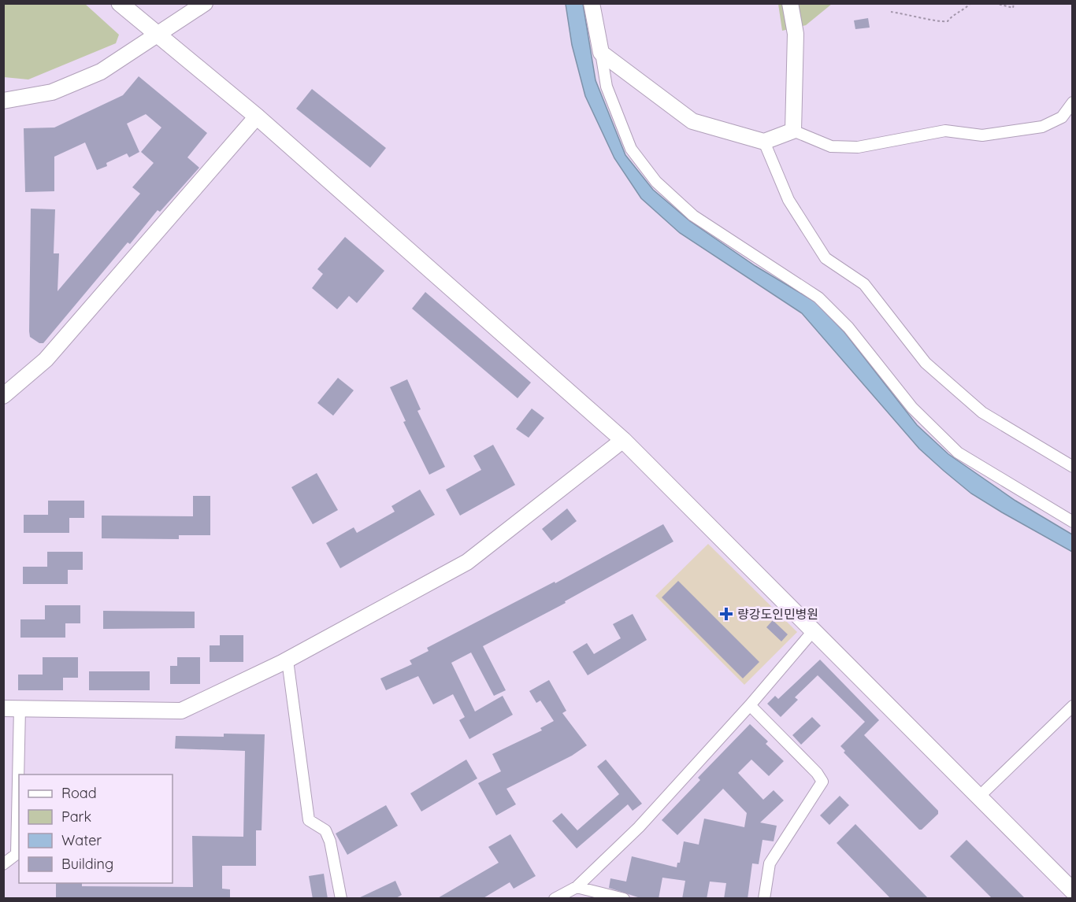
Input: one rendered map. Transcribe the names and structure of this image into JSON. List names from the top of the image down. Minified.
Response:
{"places":{"health":["량강도인민병원"]},"legend":["Road","Park","Water","Building"]}
